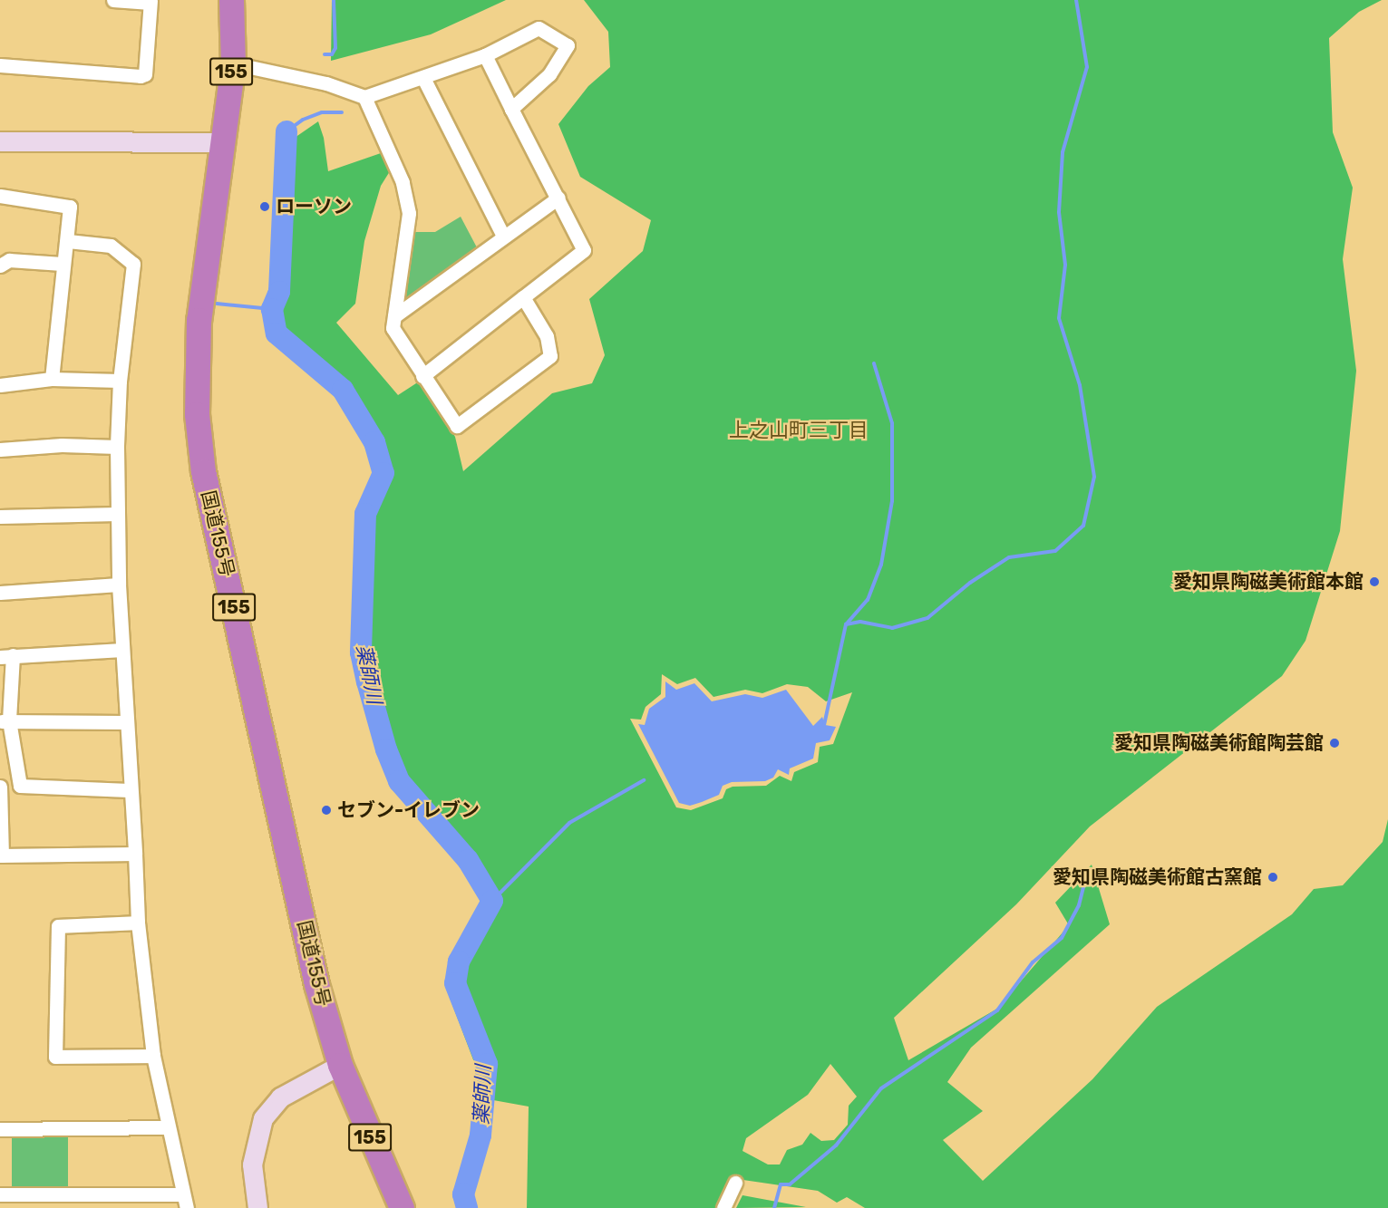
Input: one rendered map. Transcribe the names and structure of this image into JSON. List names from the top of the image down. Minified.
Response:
{"streets":{"highway":["155","国道155号"]},"districts":["上之山町三丁目"],"water":["薬師川"],"places":["ローソン","愛知県陶磁美術館本館","愛知県陶磁美術館陶芸館","セブン-イレブン","愛知県陶磁美術館古窯館"]}
